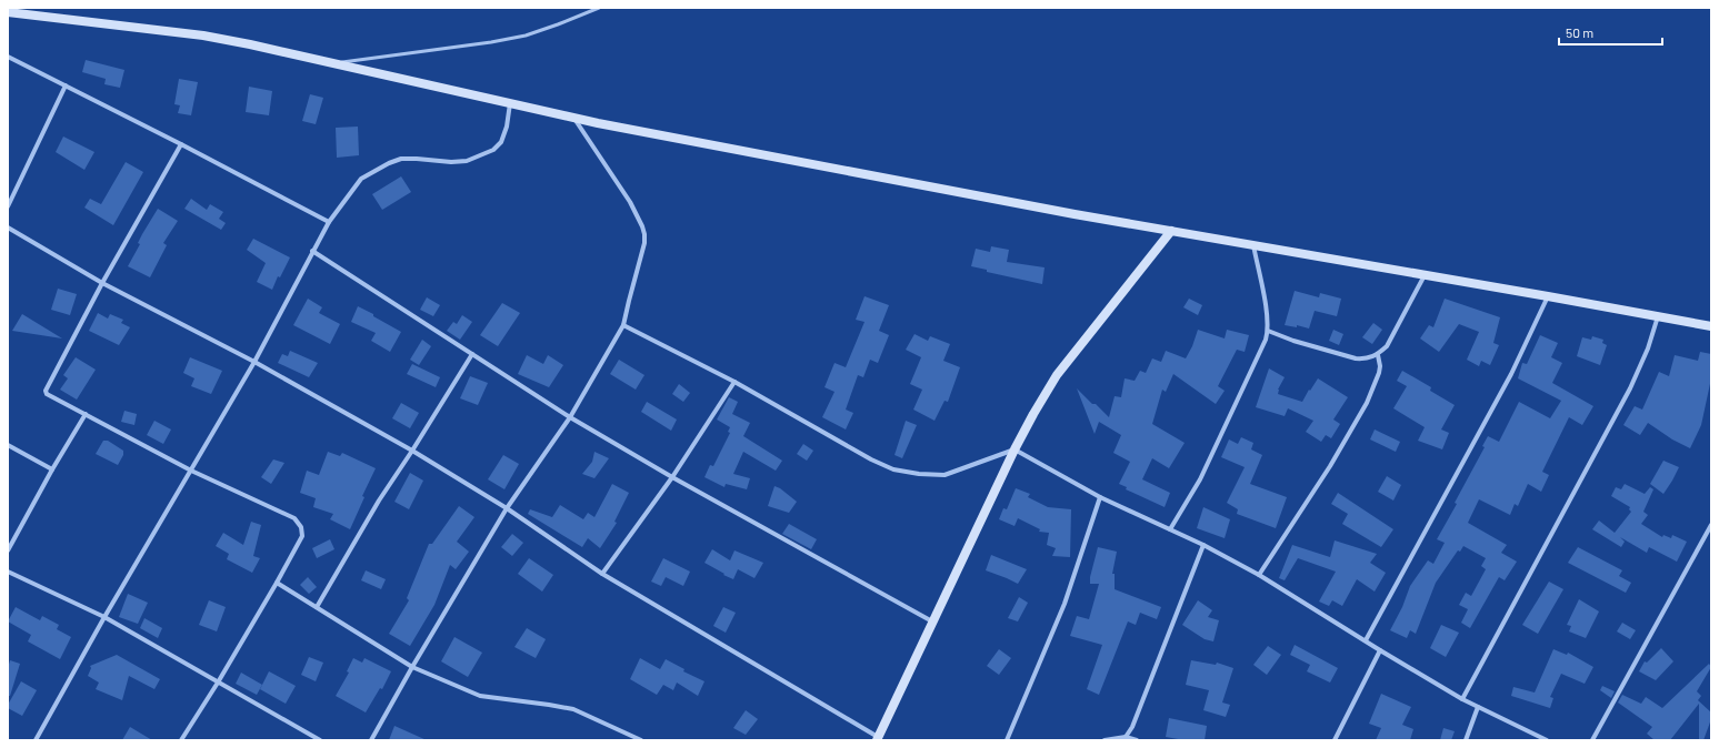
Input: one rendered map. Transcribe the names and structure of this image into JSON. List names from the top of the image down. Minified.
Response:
{"scale_bar":"50 m"}
